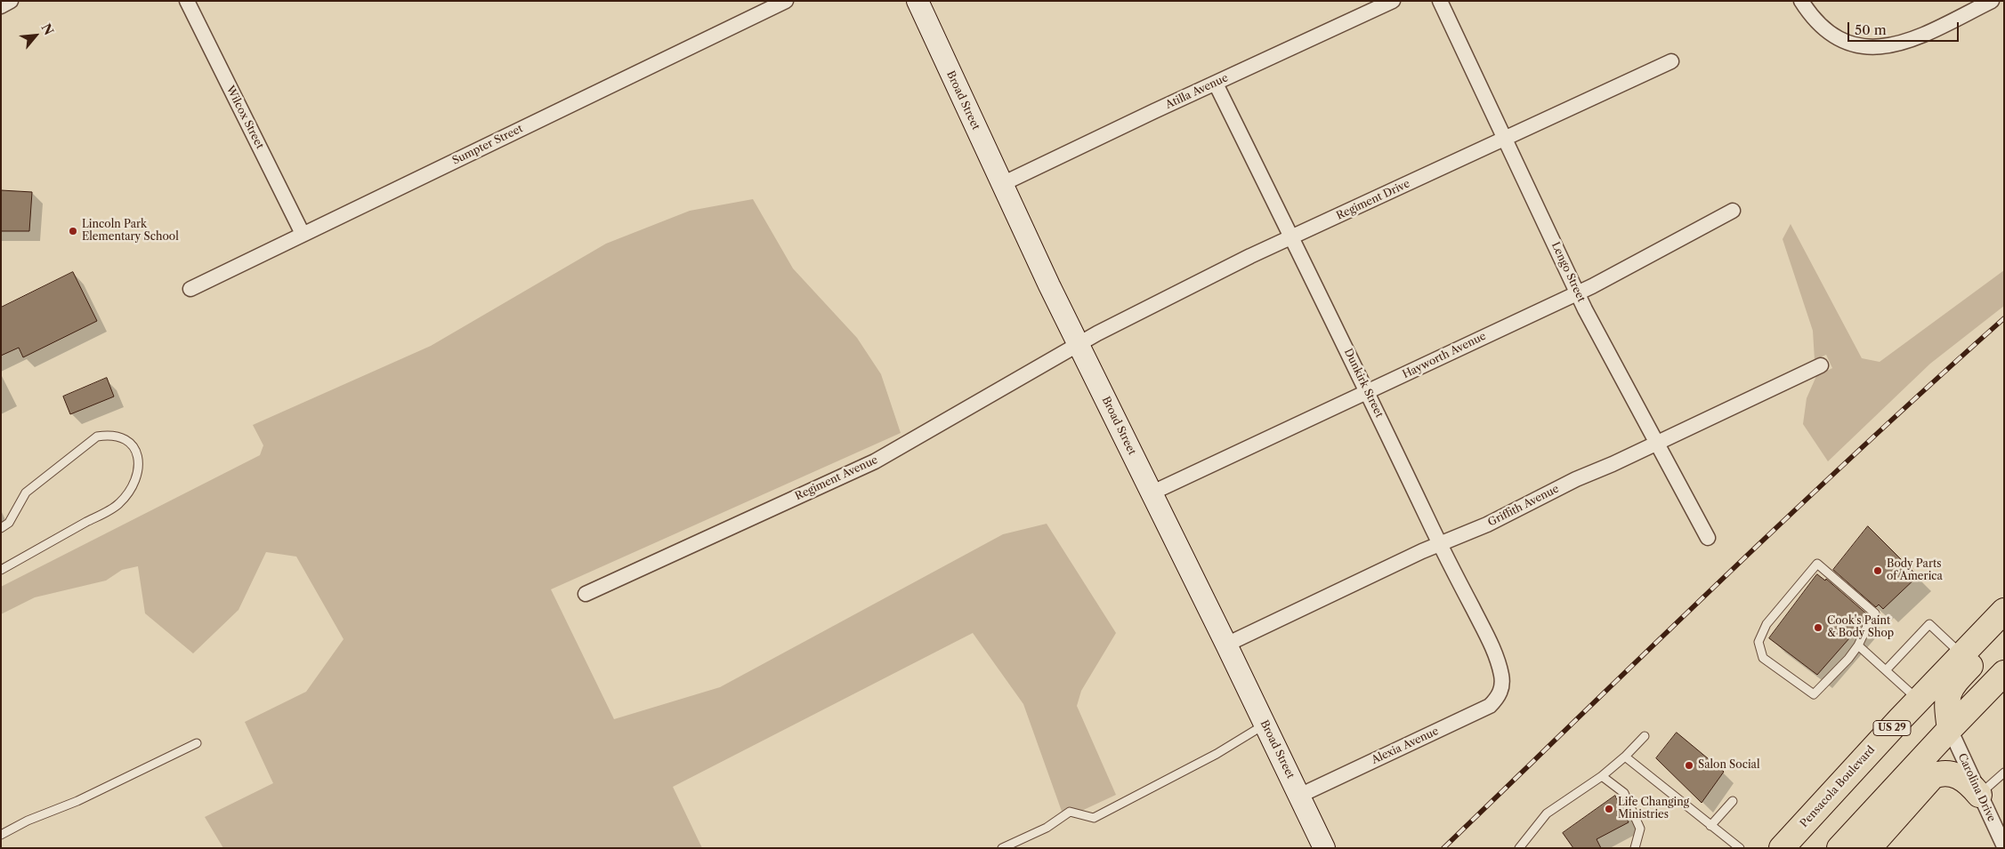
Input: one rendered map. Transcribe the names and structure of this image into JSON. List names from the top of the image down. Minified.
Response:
{"streets":{"highway":["US 29","Pensacola Boulevard"],"street":["Atilla Avenue","Broad Street","Wilcox Street","Sumpter Street","Regiment Drive","Lengo Street","Hayworth Avenue","Dunkirk Street","Regiment Avenue","Griffith Avenue","Alexia Avenue","Carolina Drive"]},"crossings":[["Atilla Avenue","Broad Street"],["Atilla Avenue","Dunkirk Street"],["Broad Street","Regiment Drive"],["Broad Street","Hayworth Avenue"],["Broad Street","Regiment Avenue"],["Broad Street","Griffith Avenue"],["Broad Street","Alexia Avenue"],["Wilcox Street","Sumpter Street"],["Regiment Drive","Lengo Street"],["Regiment Drive","Dunkirk Street"],["Regiment Drive","Regiment Avenue"],["Lengo Street","Hayworth Avenue"],["Lengo Street","Griffith Avenue"],["Hayworth Avenue","Dunkirk Street"],["Dunkirk Street","Griffith Avenue"],["Dunkirk Street","Alexia Avenue"]],"places":["Lincoln Park Elementary School","Body Parts of America","Cook's Paint & Body Shop","Salon Social","Life Changing Ministries"],"scale_bar":"50 m","north":"top right"}
